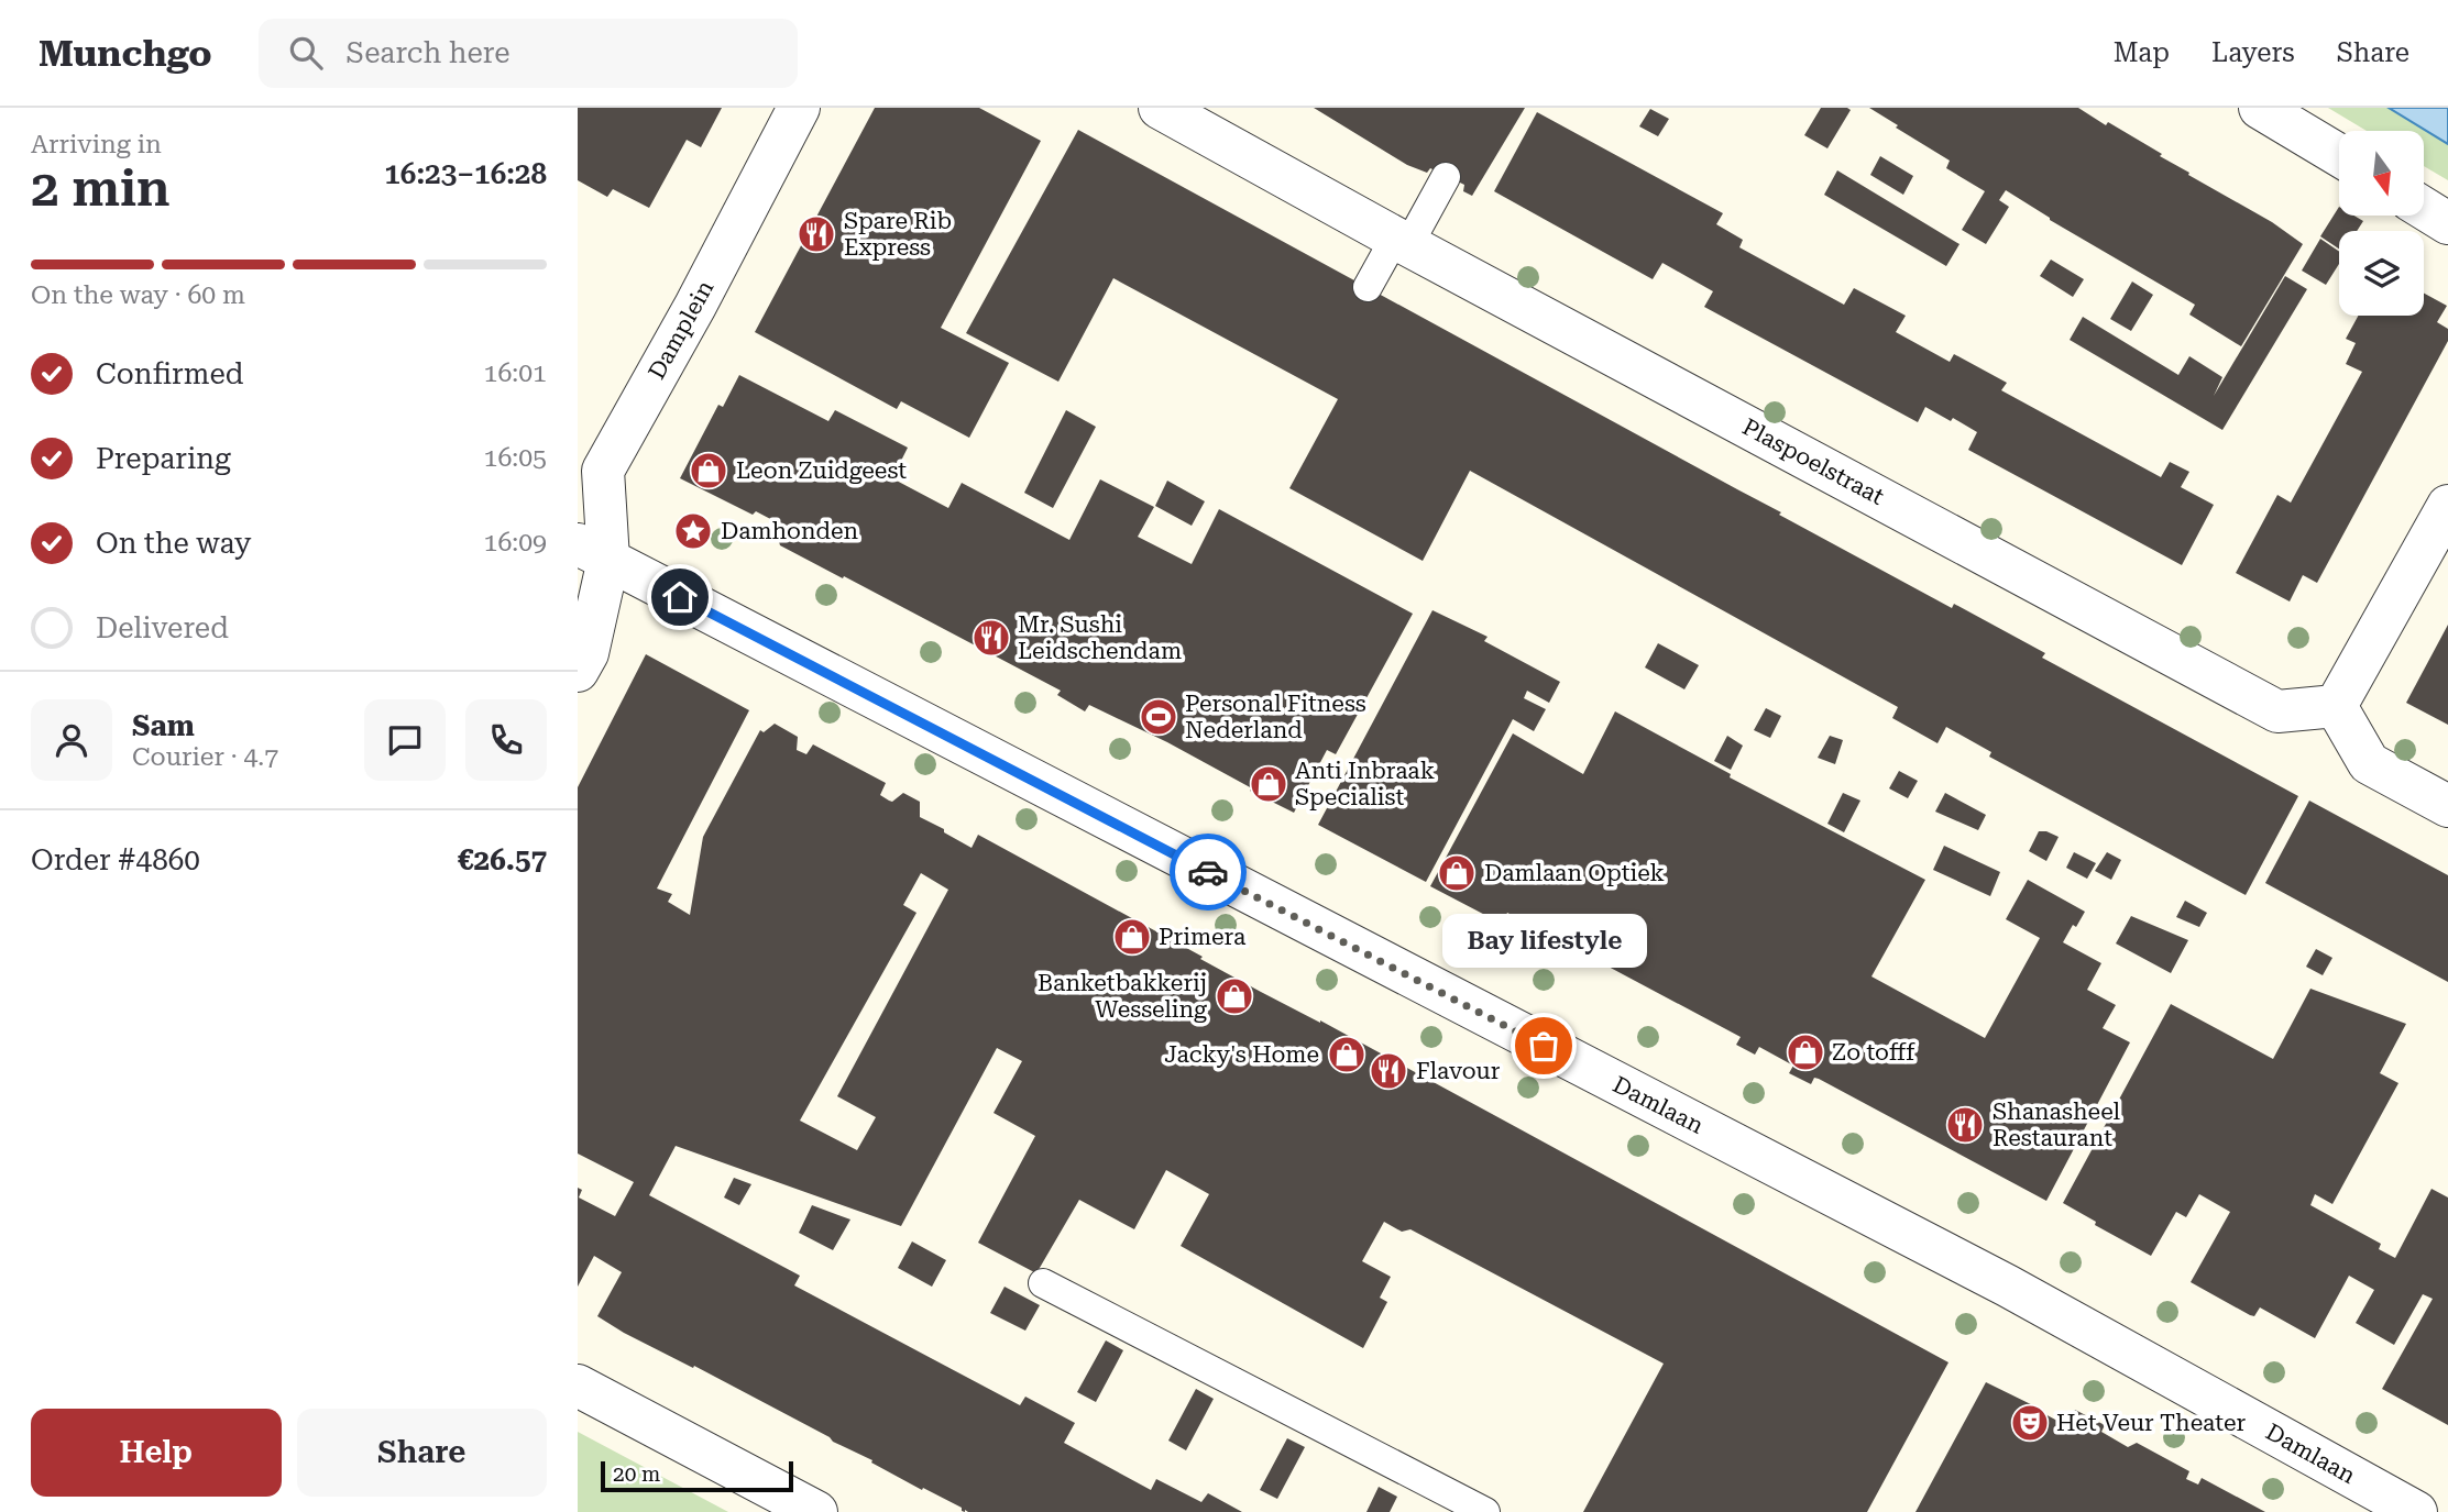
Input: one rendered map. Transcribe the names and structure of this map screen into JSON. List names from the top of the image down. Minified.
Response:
{"streets":{"street":["Damplein","Plaspoelstraat","Damlaan"]},"crossings":[["Damplein","Damlaan"]],"places":{"restaurant":["Spare Rib Express","Mr. Sushi Leidschendam","Flavour","Shanasheel Restaurant"],"shop":["Leon Zuidgeest","Anti Inbraak Specialist","Damlaan Optiek","Primera","Banketbakkerij Wesseling","Zo tofff","Jacky's Home"],"place":["Damhonden"],"sports":["Personal Fitness Nederland"],"other":["Bay lifestyle"],"theatre":["Het Veur Theater"]},"scale_bar":"20 m","north":"bottom","page":{"header":"Munchgo","search":"Search here","nav":["Map","Layers","Share"],"heading":["2 min","Arriving in","16:23–16:28"],"panel":["Sam","Courier · 4.7","Order #4860","€26.57"],"bar":"On the way · 60 m","list":[["Confirmed","16:01"],["Preparing","16:05"],["On the way","16:09"],"Delivered"],"bubble":"Bay lifestyle","buttons":["Help","Share"],"scale":"20 m"}}
